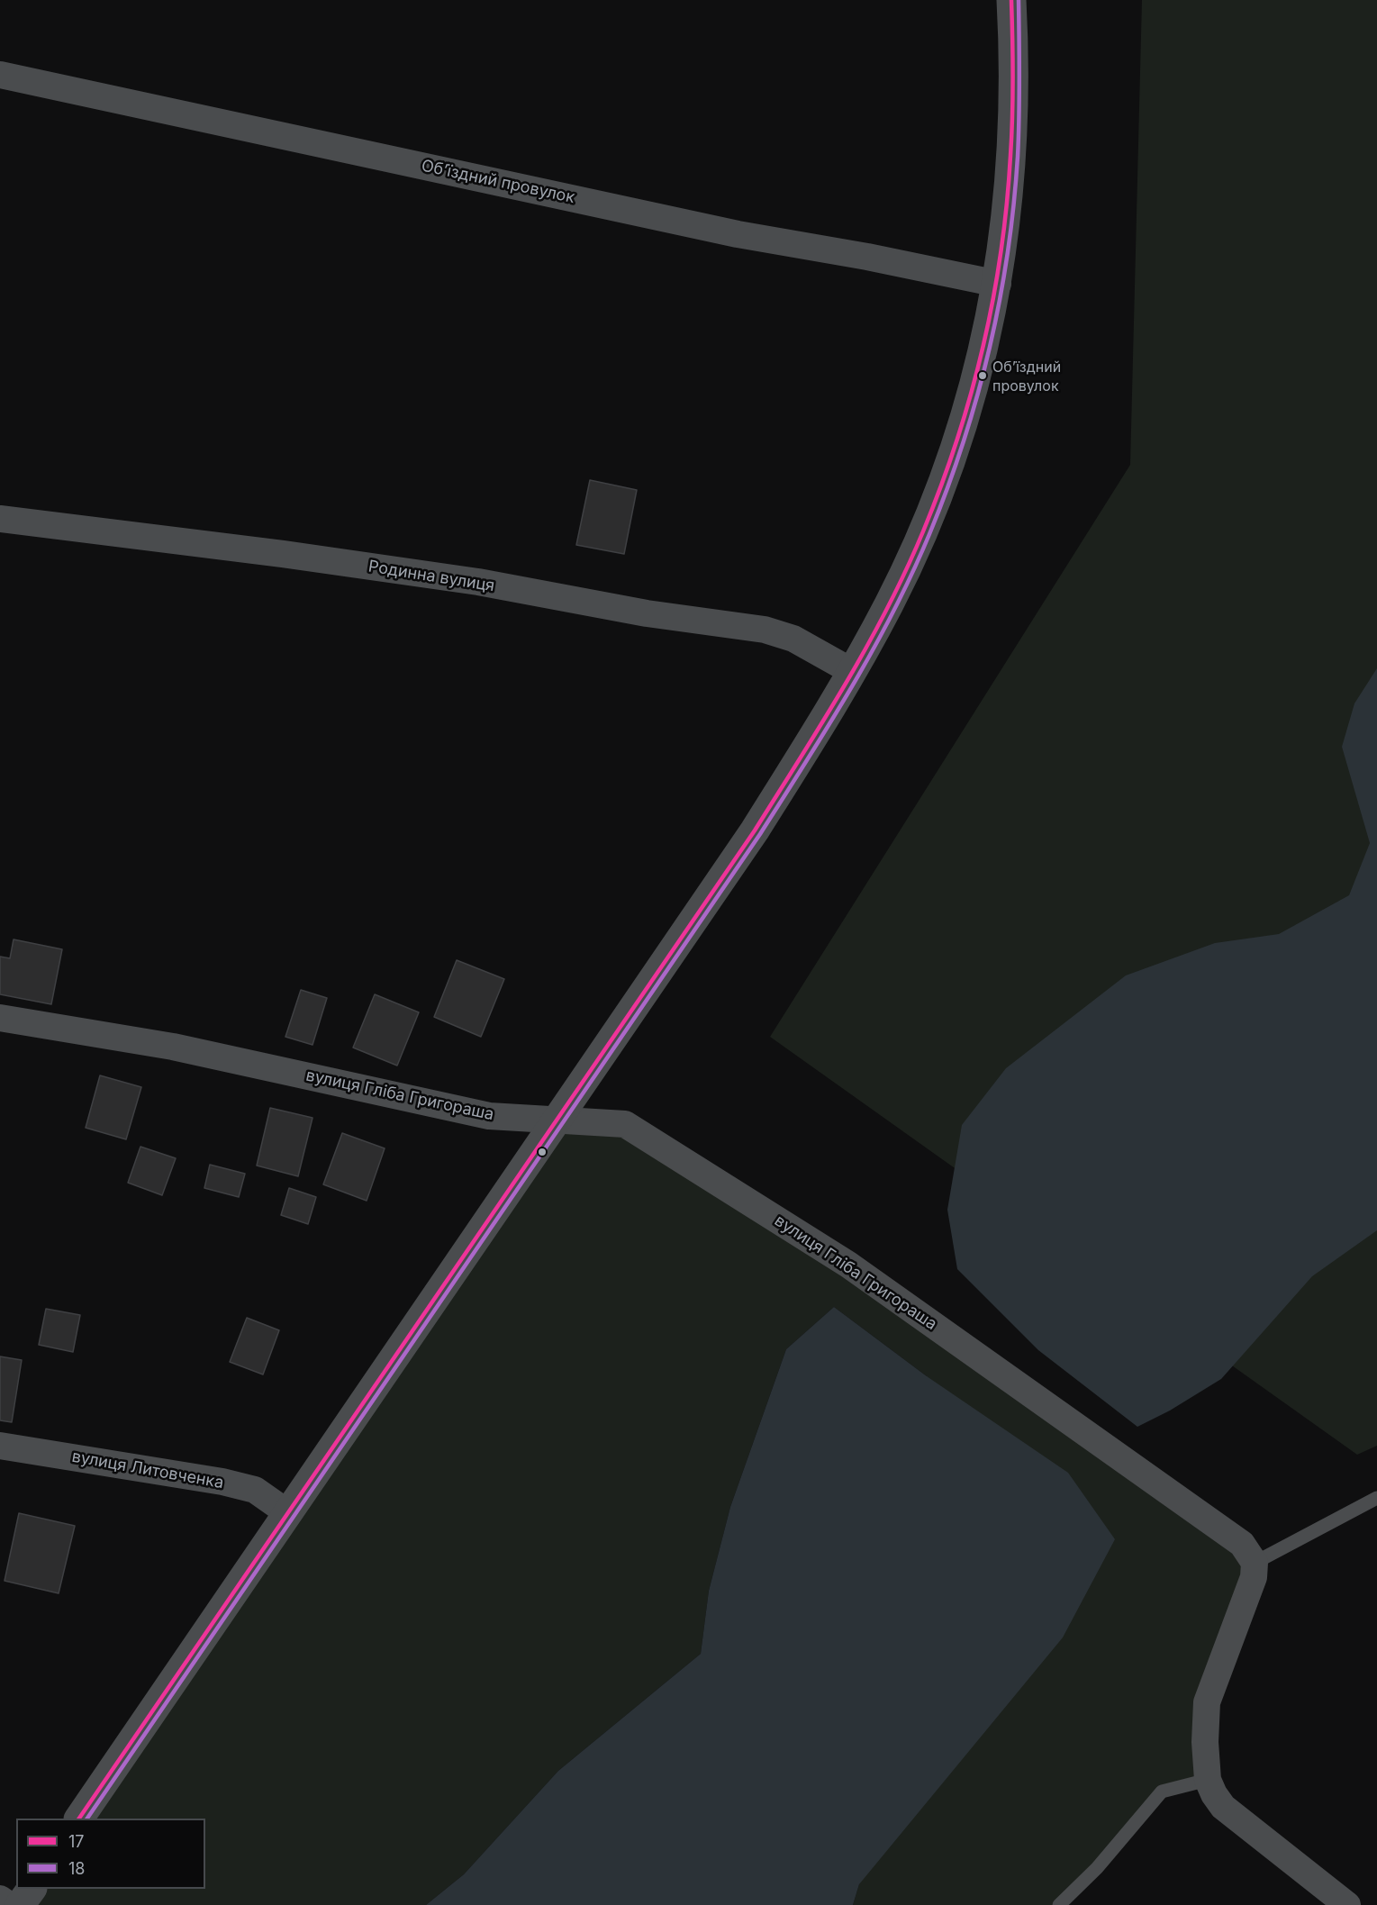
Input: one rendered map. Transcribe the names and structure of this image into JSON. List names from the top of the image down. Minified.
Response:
{"streets":{"street":["Обʼїздний провулок","Родинна вулиця","вулиця Гліба Григораша","вулиця Литовченка"]},"places":["Об’їздний провулок"],"lines":["transit line 17","transit line 18"],"legend":["17","18"]}
